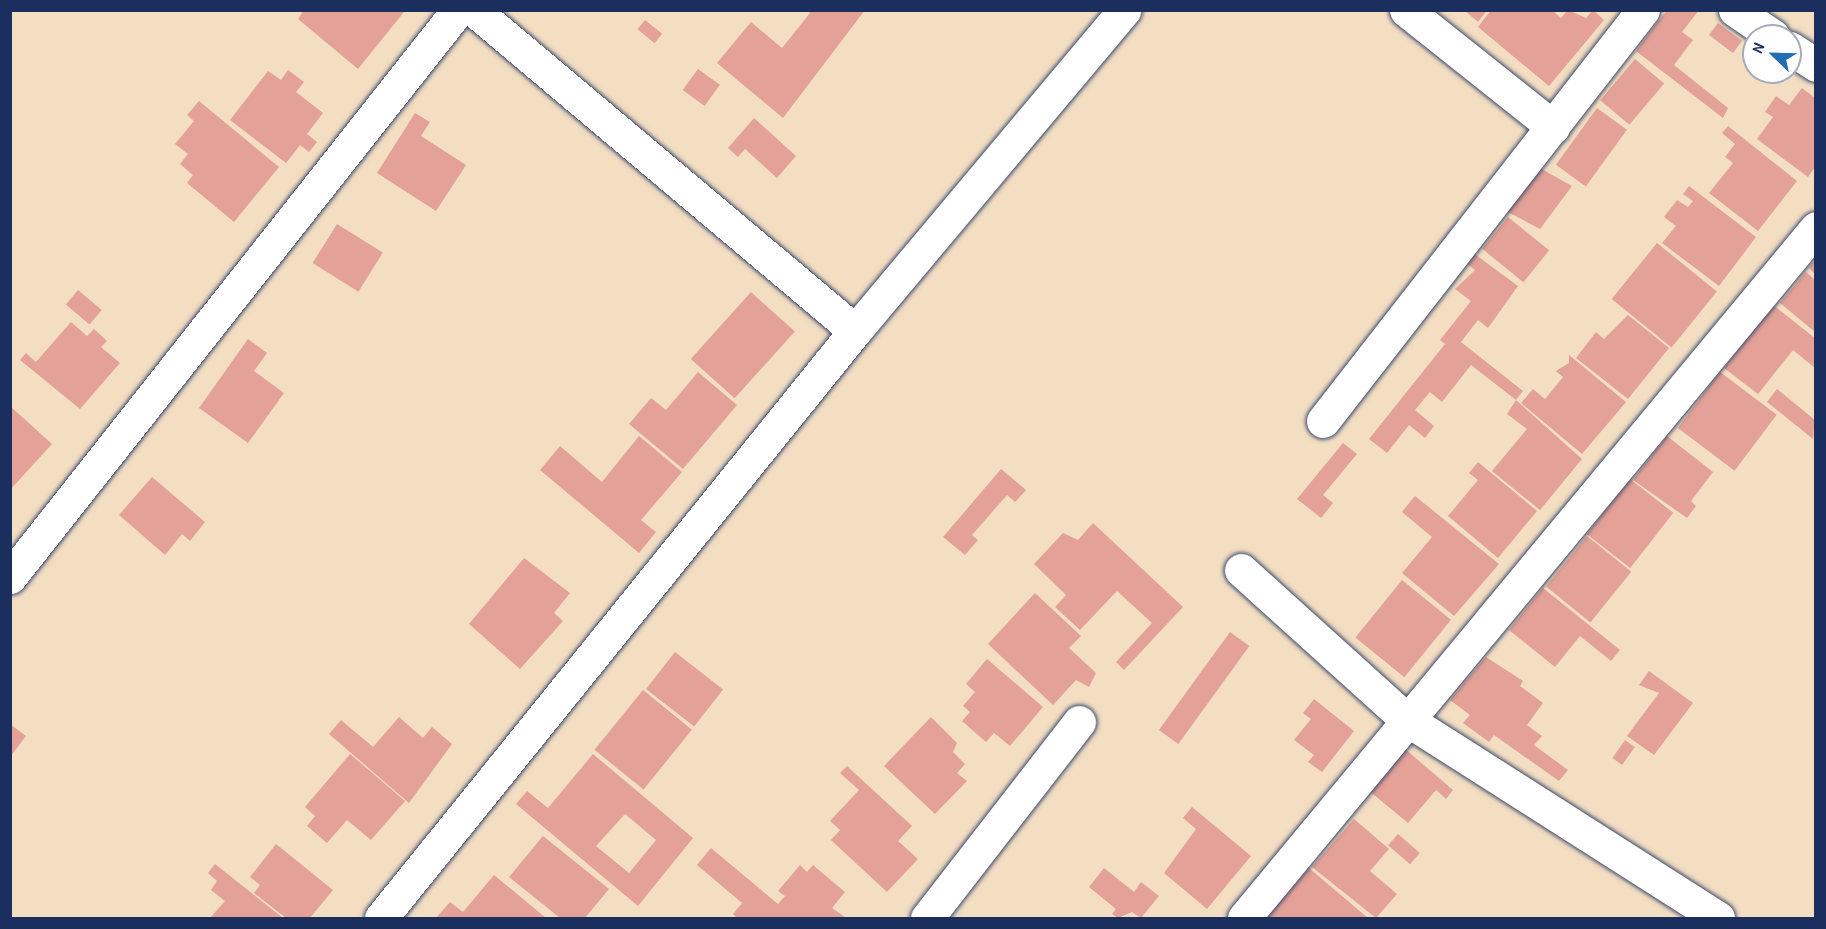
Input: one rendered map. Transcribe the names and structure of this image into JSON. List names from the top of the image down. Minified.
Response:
{"north":"top left"}
